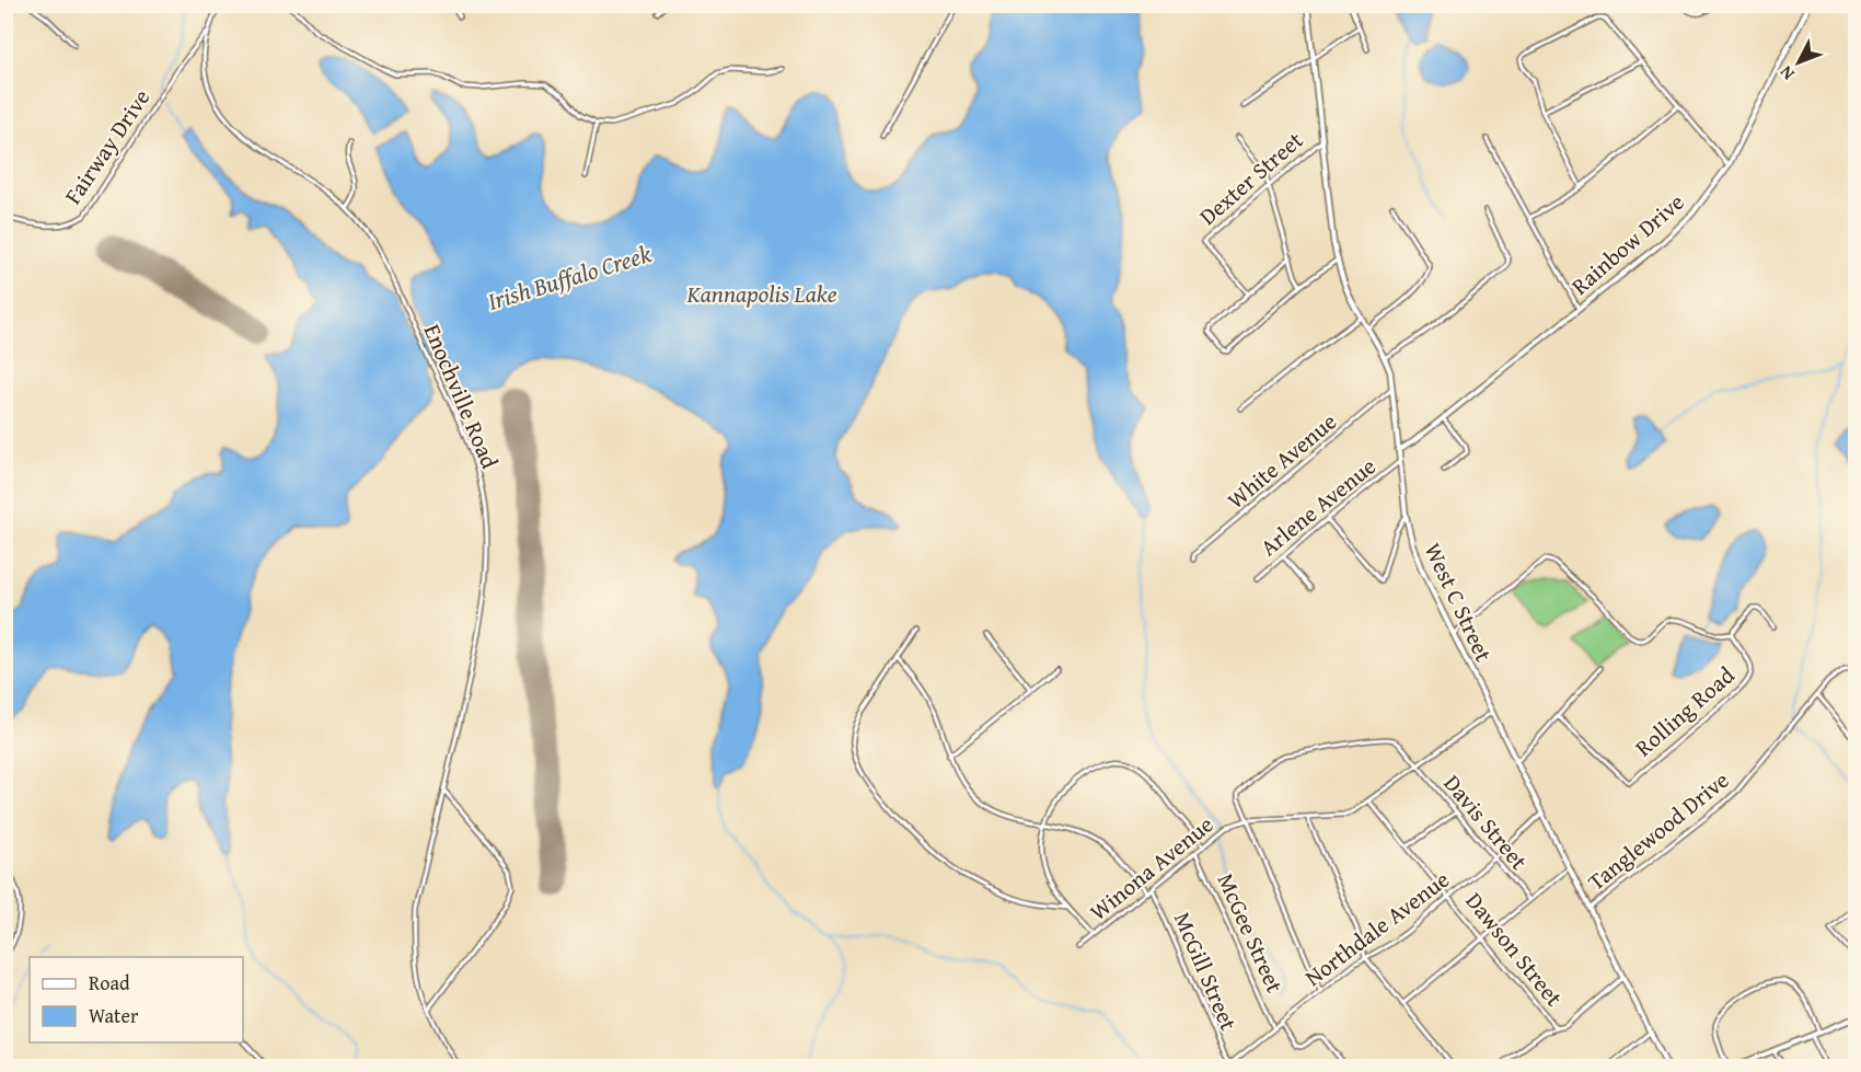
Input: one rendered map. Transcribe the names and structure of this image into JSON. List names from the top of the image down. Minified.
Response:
{"streets":{"main road":["Rainbow Drive","West C Street"],"street":["Fairway Drive","Dexter Street","Enochville Road","White Avenue","Arlene Avenue","Rolling Road","Davis Street","Tanglewood Drive","Winona Avenue","Northdale Avenue","McGee Street","Dawson Street","McGill Street"]},"crossings":[["Fairway Drive","Enochville Road"],["Dexter Street","West C Street"],["Rainbow Drive","West C Street"],["White Avenue","West C Street"],["Arlene Avenue","West C Street"],["West C Street","Tanglewood Drive"],["West C Street","Winona Avenue"],["West C Street","Northdale Avenue"],["Davis Street","Winona Avenue"],["Davis Street","Northdale Avenue"],["Winona Avenue","McGee Street"],["Winona Avenue","Dawson Street"],["Winona Avenue","McGill Street"],["Northdale Avenue","McGee Street"],["Northdale Avenue","Dawson Street"],["Northdale Avenue","McGill Street"]],"water":["Irish Buffalo Creek","Kannapolis Lake"],"legend":["Road","Water"],"north":"bottom left"}
